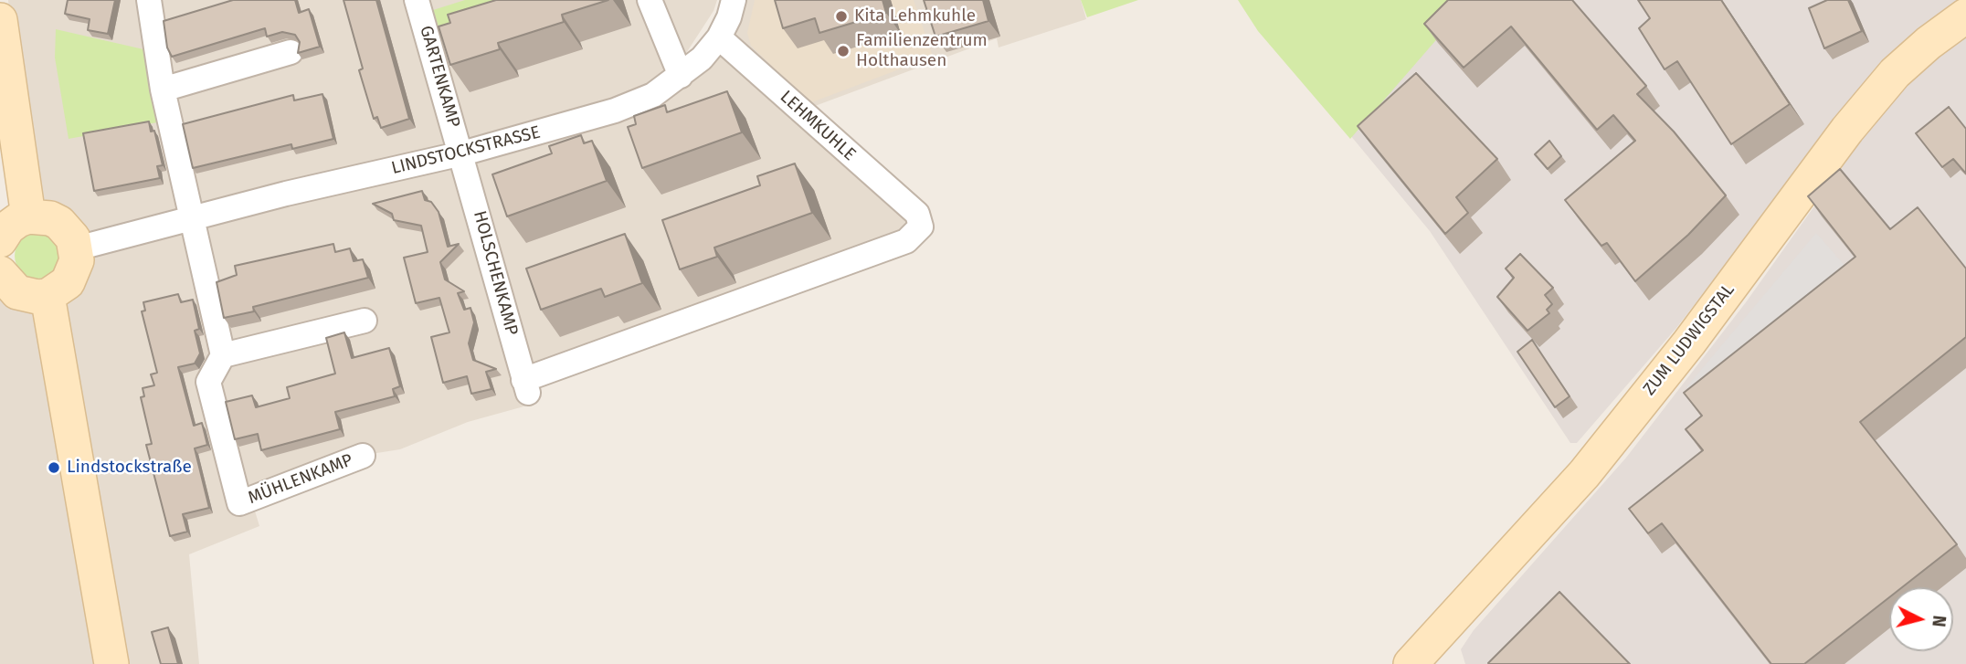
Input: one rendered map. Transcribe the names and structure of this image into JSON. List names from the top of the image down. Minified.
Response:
{"streets":{"street":["GARTENKAMP","LEHMKUHLE","LINDSTOCKSTRASSE","HOLSCHENKAMP","ZUM LUDWIGSTAL","MÜHLENKAMP"]},"crossings":[["GARTENKAMP","LINDSTOCKSTRASSE"],["GARTENKAMP","HOLSCHENKAMP"],["LEHMKUHLE","LINDSTOCKSTRASSE"],["LEHMKUHLE","HOLSCHENKAMP"],["LINDSTOCKSTRASSE","HOLSCHENKAMP"]],"places":["Kita Lehmkuhle","Familienzentrum Holthausen","Lindstockstraße"],"north":"right"}
